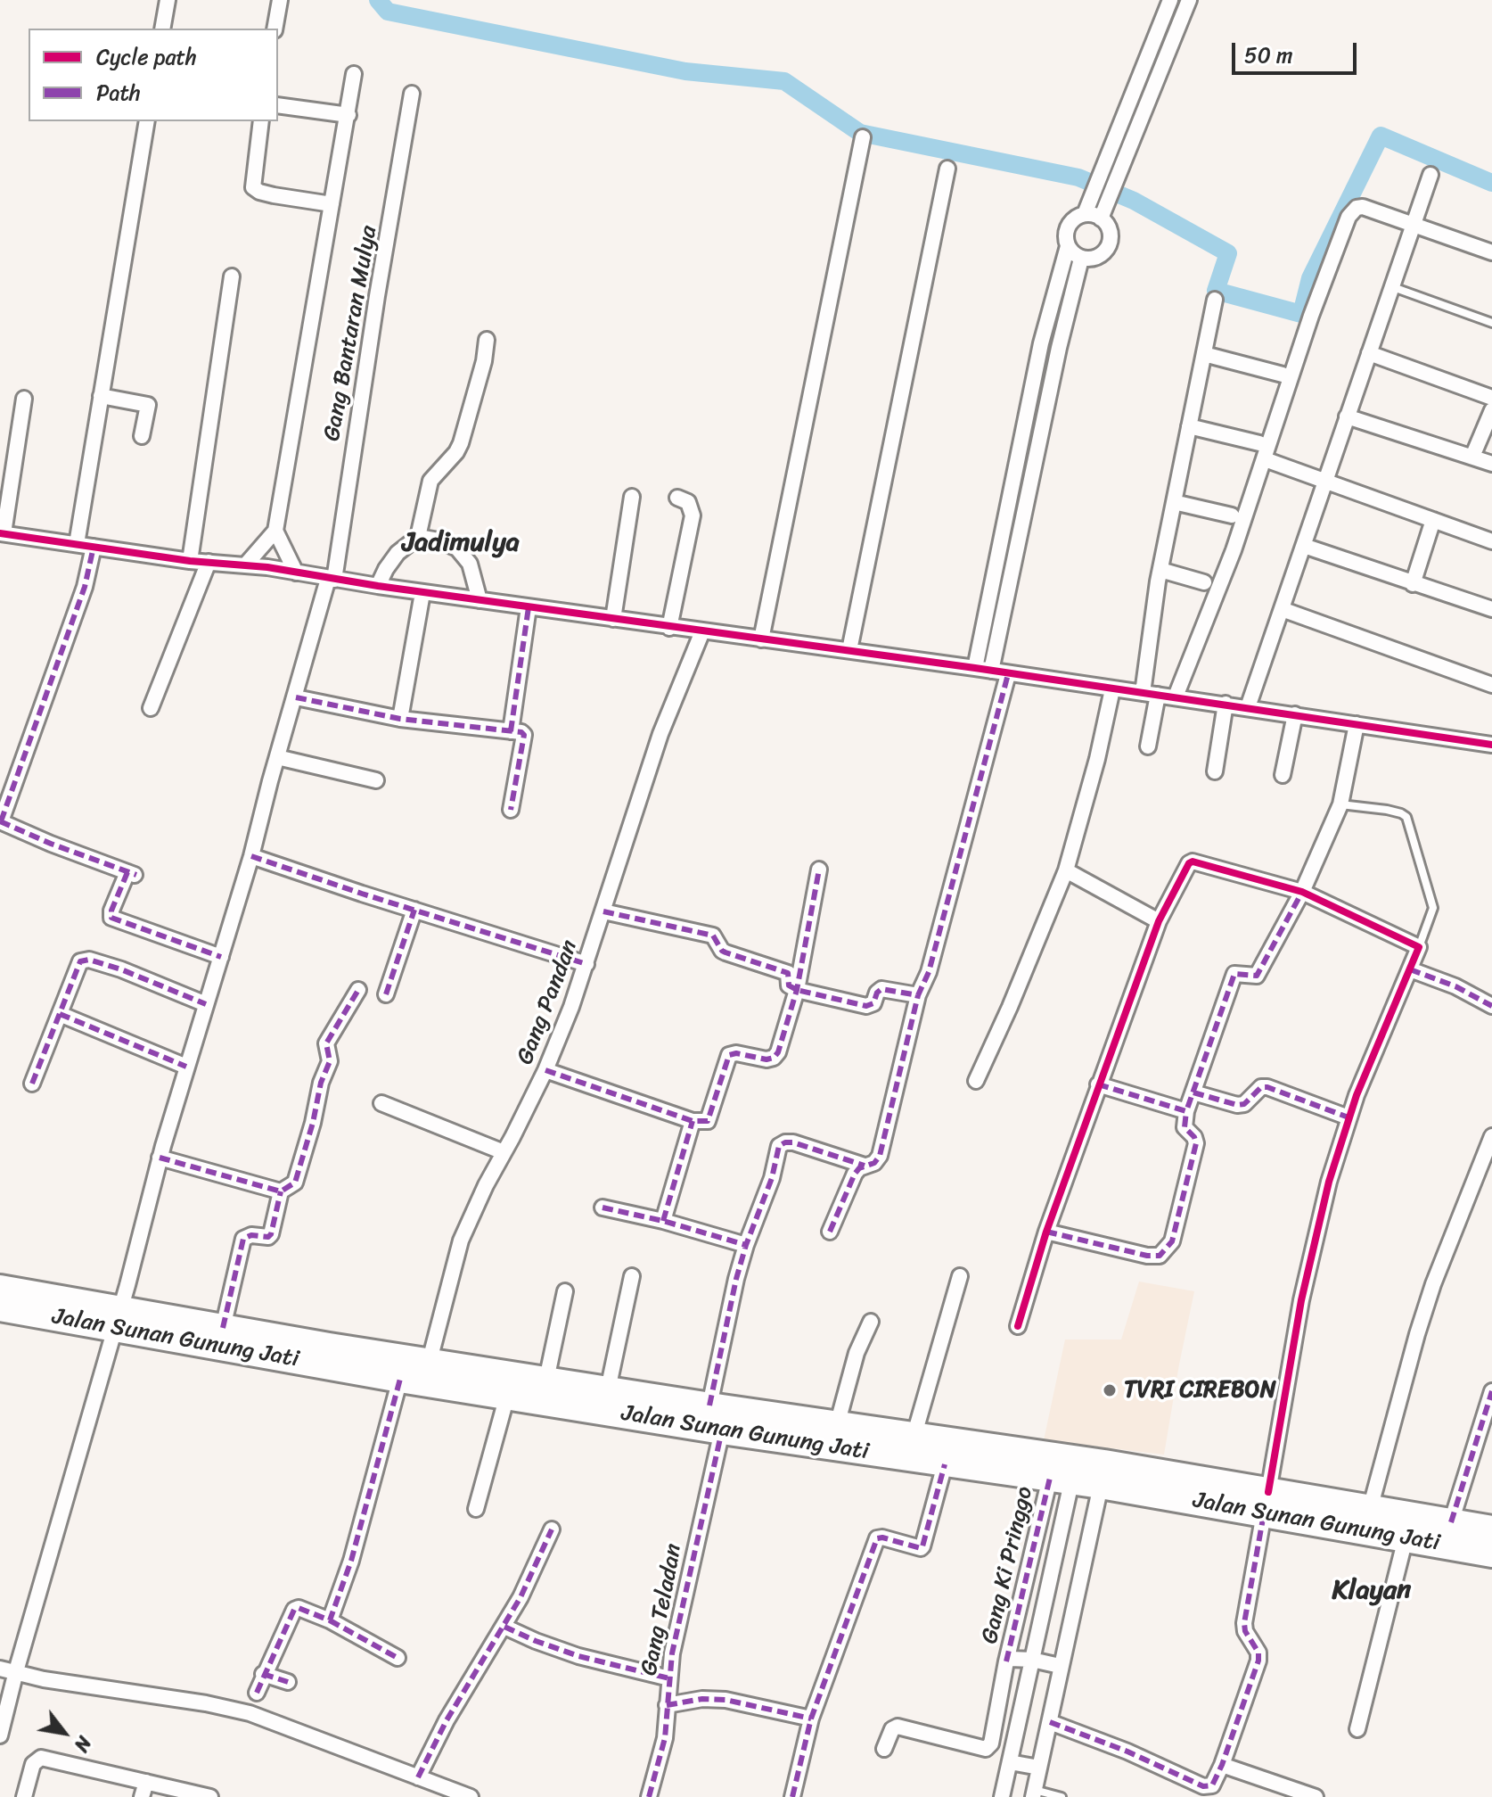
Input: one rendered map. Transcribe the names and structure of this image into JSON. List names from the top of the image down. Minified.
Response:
{"streets":{"highway":["Jalan Sunan Gunung Jati"],"street":["Gang Bantaran Mulya","Gang Pandan","Gang Ki Pringgo","Gang Teladan"]},"crossings":[["Gang Bantaran Mulya","Jalan Sunan Gunung Jati"],["Gang Pandan","Jalan Sunan Gunung Jati"],["Jalan Sunan Gunung Jati","Gang Ki Pringgo"],["Jalan Sunan Gunung Jati","Gang Teladan"]],"districts":["Jadimulya","Klayan"],"places":["TVRI CIREBON"],"legend":["Cycle path","Path"],"scale_bar":"50 m","north":"bottom right"}
